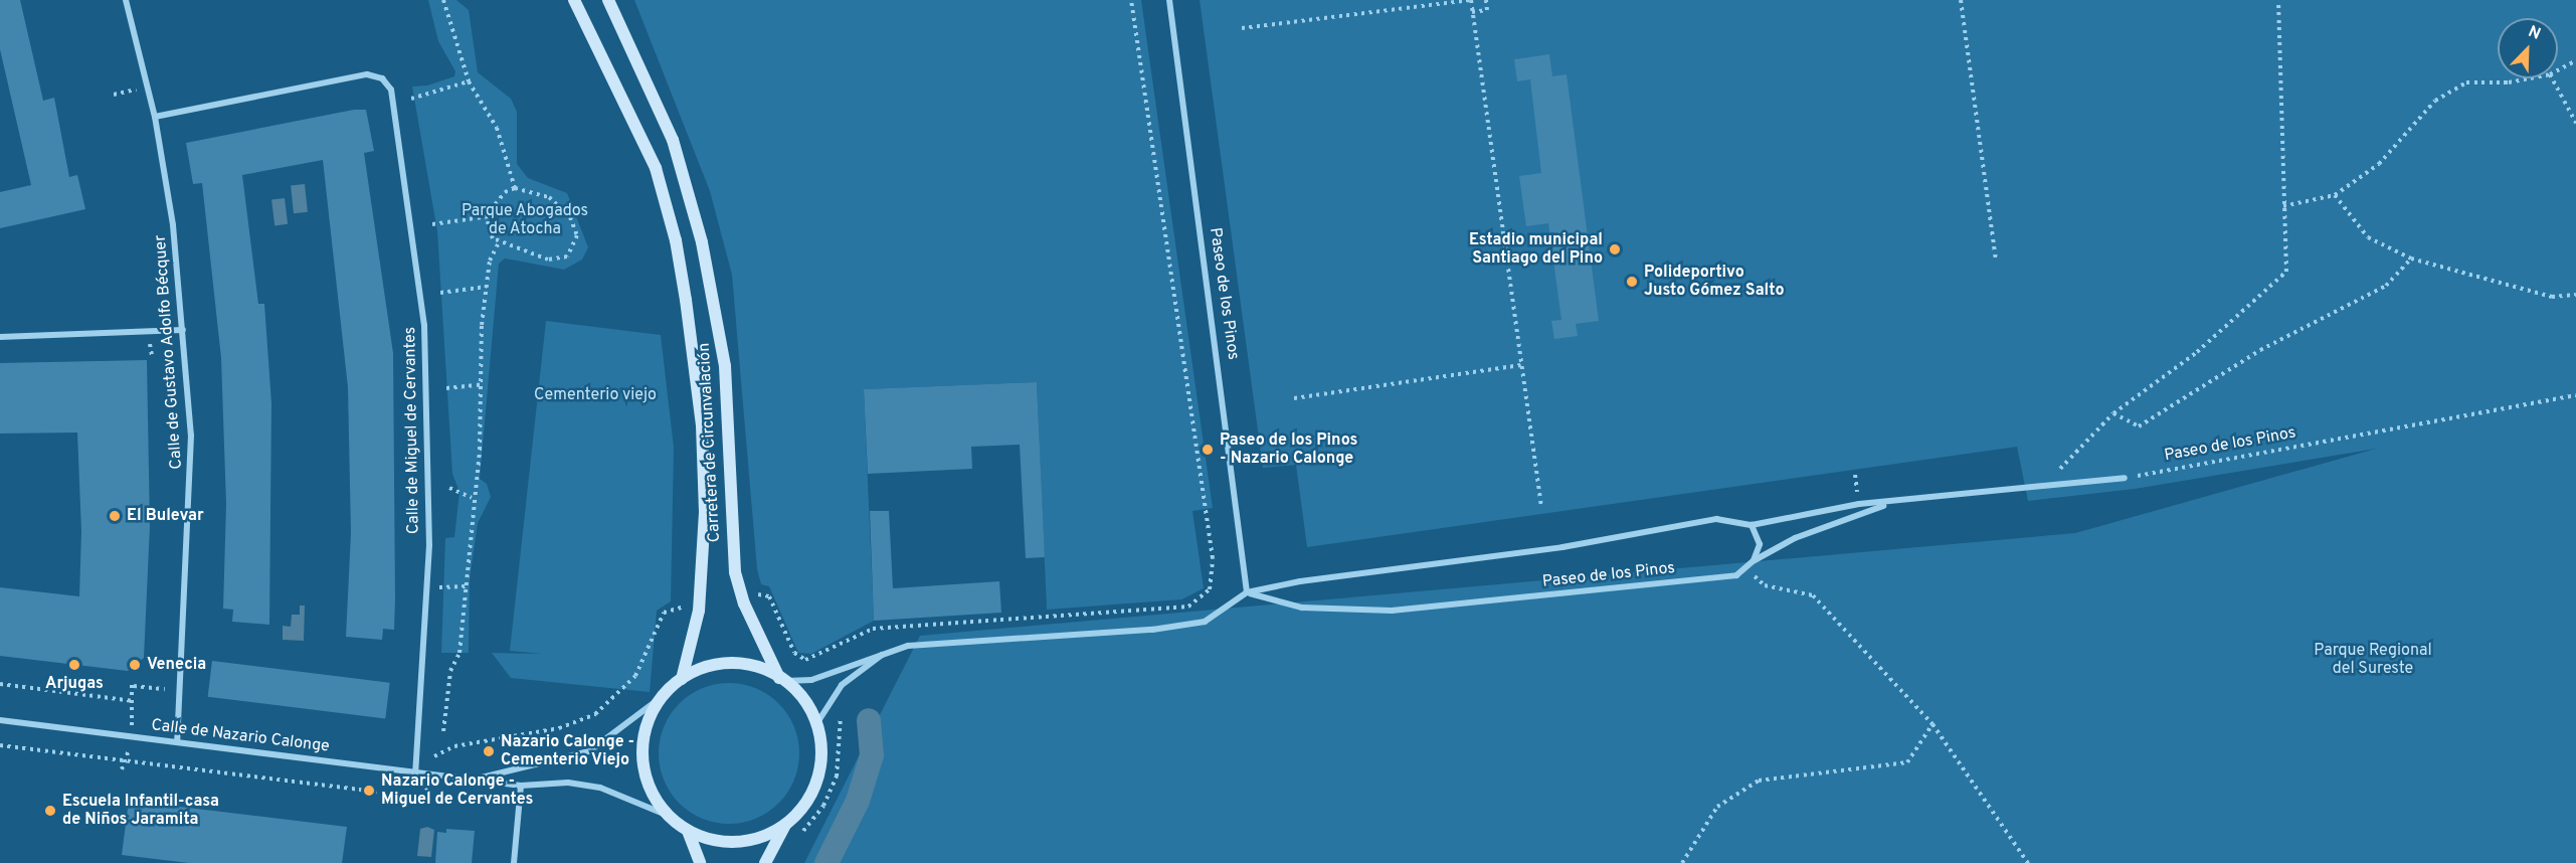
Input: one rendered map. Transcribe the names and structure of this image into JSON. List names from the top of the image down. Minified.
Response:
{"streets":{"main road":["Carretera de Circunvalación"],"street":["Paseo de los Pinos","Calle de Gustavo Adolfo Bécquer","Calle de Miguel de Cervantes","Calle de Nazario Calonge"]},"crossings":[["Paseo de los Pinos","Carretera de Circunvalación"],["Paseo de los Pinos","Calle de Nazario Calonge"],["Calle de Gustavo Adolfo Bécquer","Calle de Miguel de Cervantes"],["Calle de Gustavo Adolfo Bécquer","Calle de Nazario Calonge"],["Calle de Miguel de Cervantes","Calle de Nazario Calonge"],["Carretera de Circunvalación","Calle de Nazario Calonge"]],"parks":["Parque Abogados de Atocha","Cementerio viejo","Parque Regional del Sureste"],"places":["Estadio municipal Santiago del Pino","Polideportivo Justo Gómez Salto","Paseo de los Pinos - Nazario Calonge","El Bulevar","Arjugas","Venecia","Nazario Calonge - Cementerio Viejo","Nazario Calonge - Miguel de Cervantes","Escuela Infantil-casa de Niños Jaramita"],"north":"top right"}
